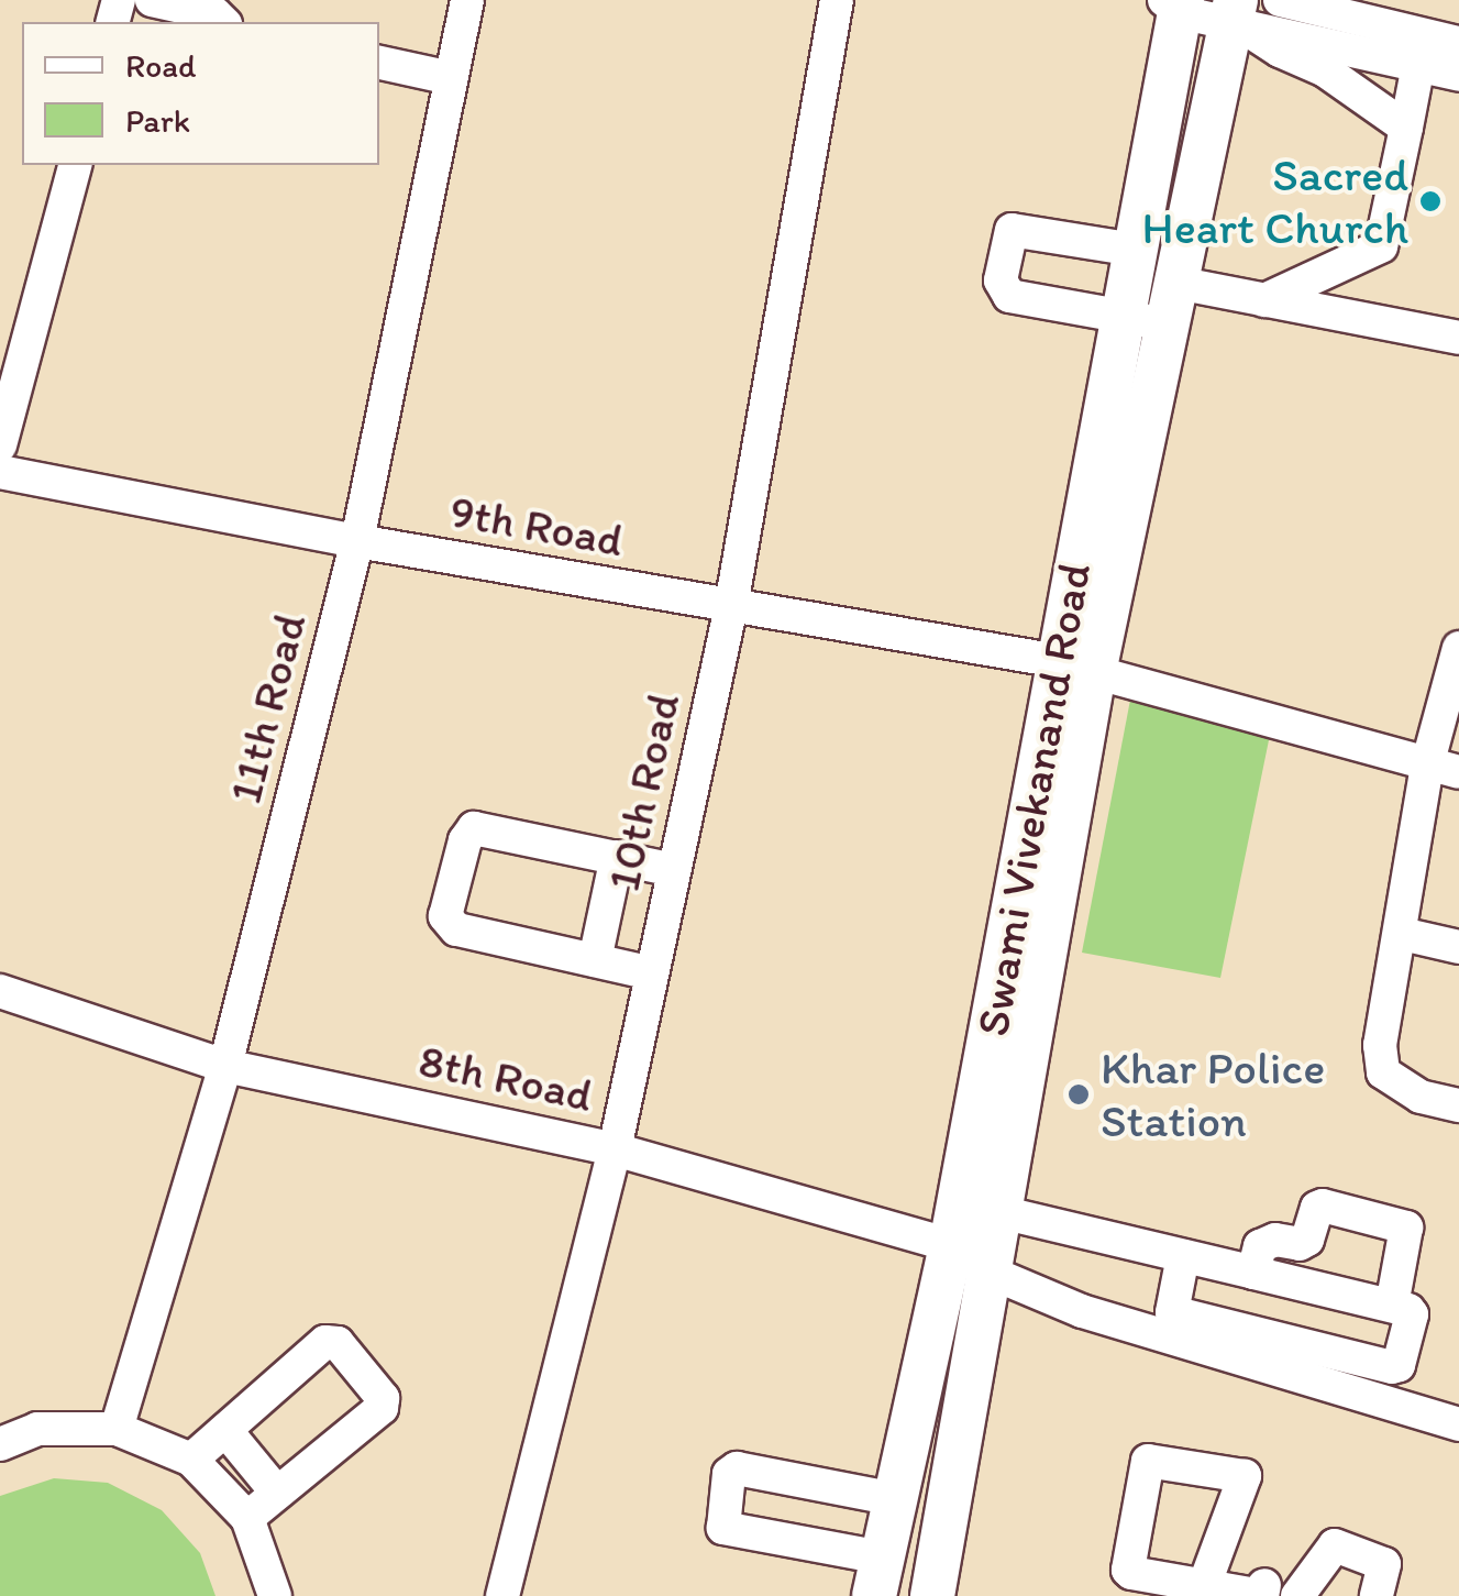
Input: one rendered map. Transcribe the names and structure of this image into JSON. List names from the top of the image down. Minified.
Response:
{"streets":{"main road":["Swami Vivekanand Road"],"street":["9th Road","11th Road","10th Road","8th Road"]},"crossings":[["9th Road","11th Road"],["9th Road","10th Road"],["9th Road","Swami Vivekanand Road"],["11th Road","8th Road"],["10th Road","8th Road"],["Swami Vivekanand Road","8th Road"]],"places":["Sacred Heart Church","Khar Police Station"],"legend":["Road","Park"]}
